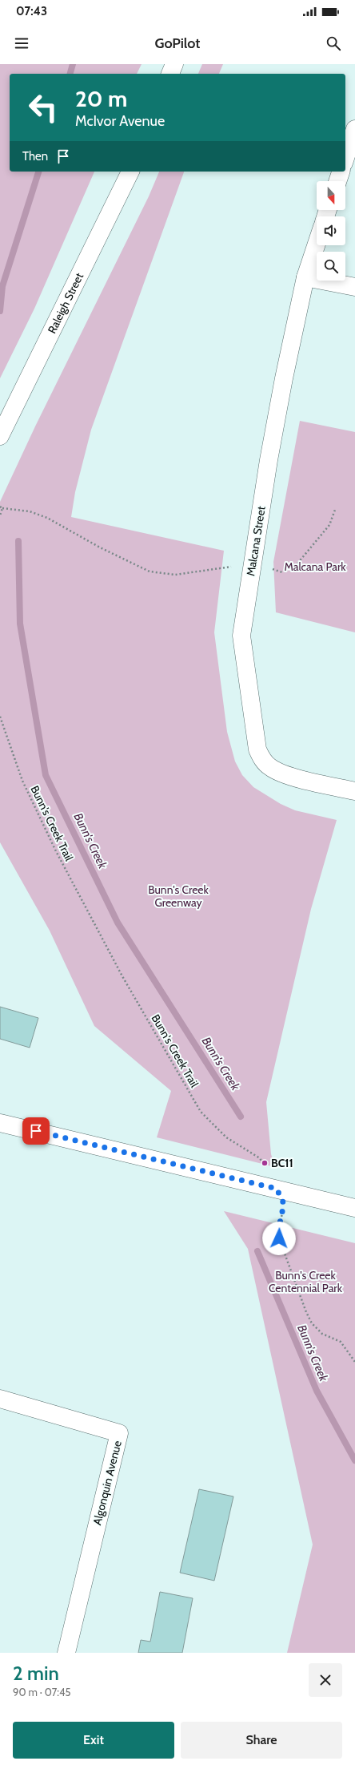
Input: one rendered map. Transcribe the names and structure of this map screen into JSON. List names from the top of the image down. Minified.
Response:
{"streets":{"street":["Raleigh Street","Malcana Street","Algonquin Avenue"],"path":["Bunn's Creek Trail"]},"water":["Bunn's Creek"],"parks":["Malcana Park","Bunn's Creek Greenway","Bunn's Creek Centennial Park"],"places":["BC11"],"north":"bottom","page":{"status":"07:43","header":"GoPilot","turn":["20 m","McIvor Avenue"],"then":"Then","heading":["2 min","90 m · 07:45"],"buttons":["Exit","Share"]}}
